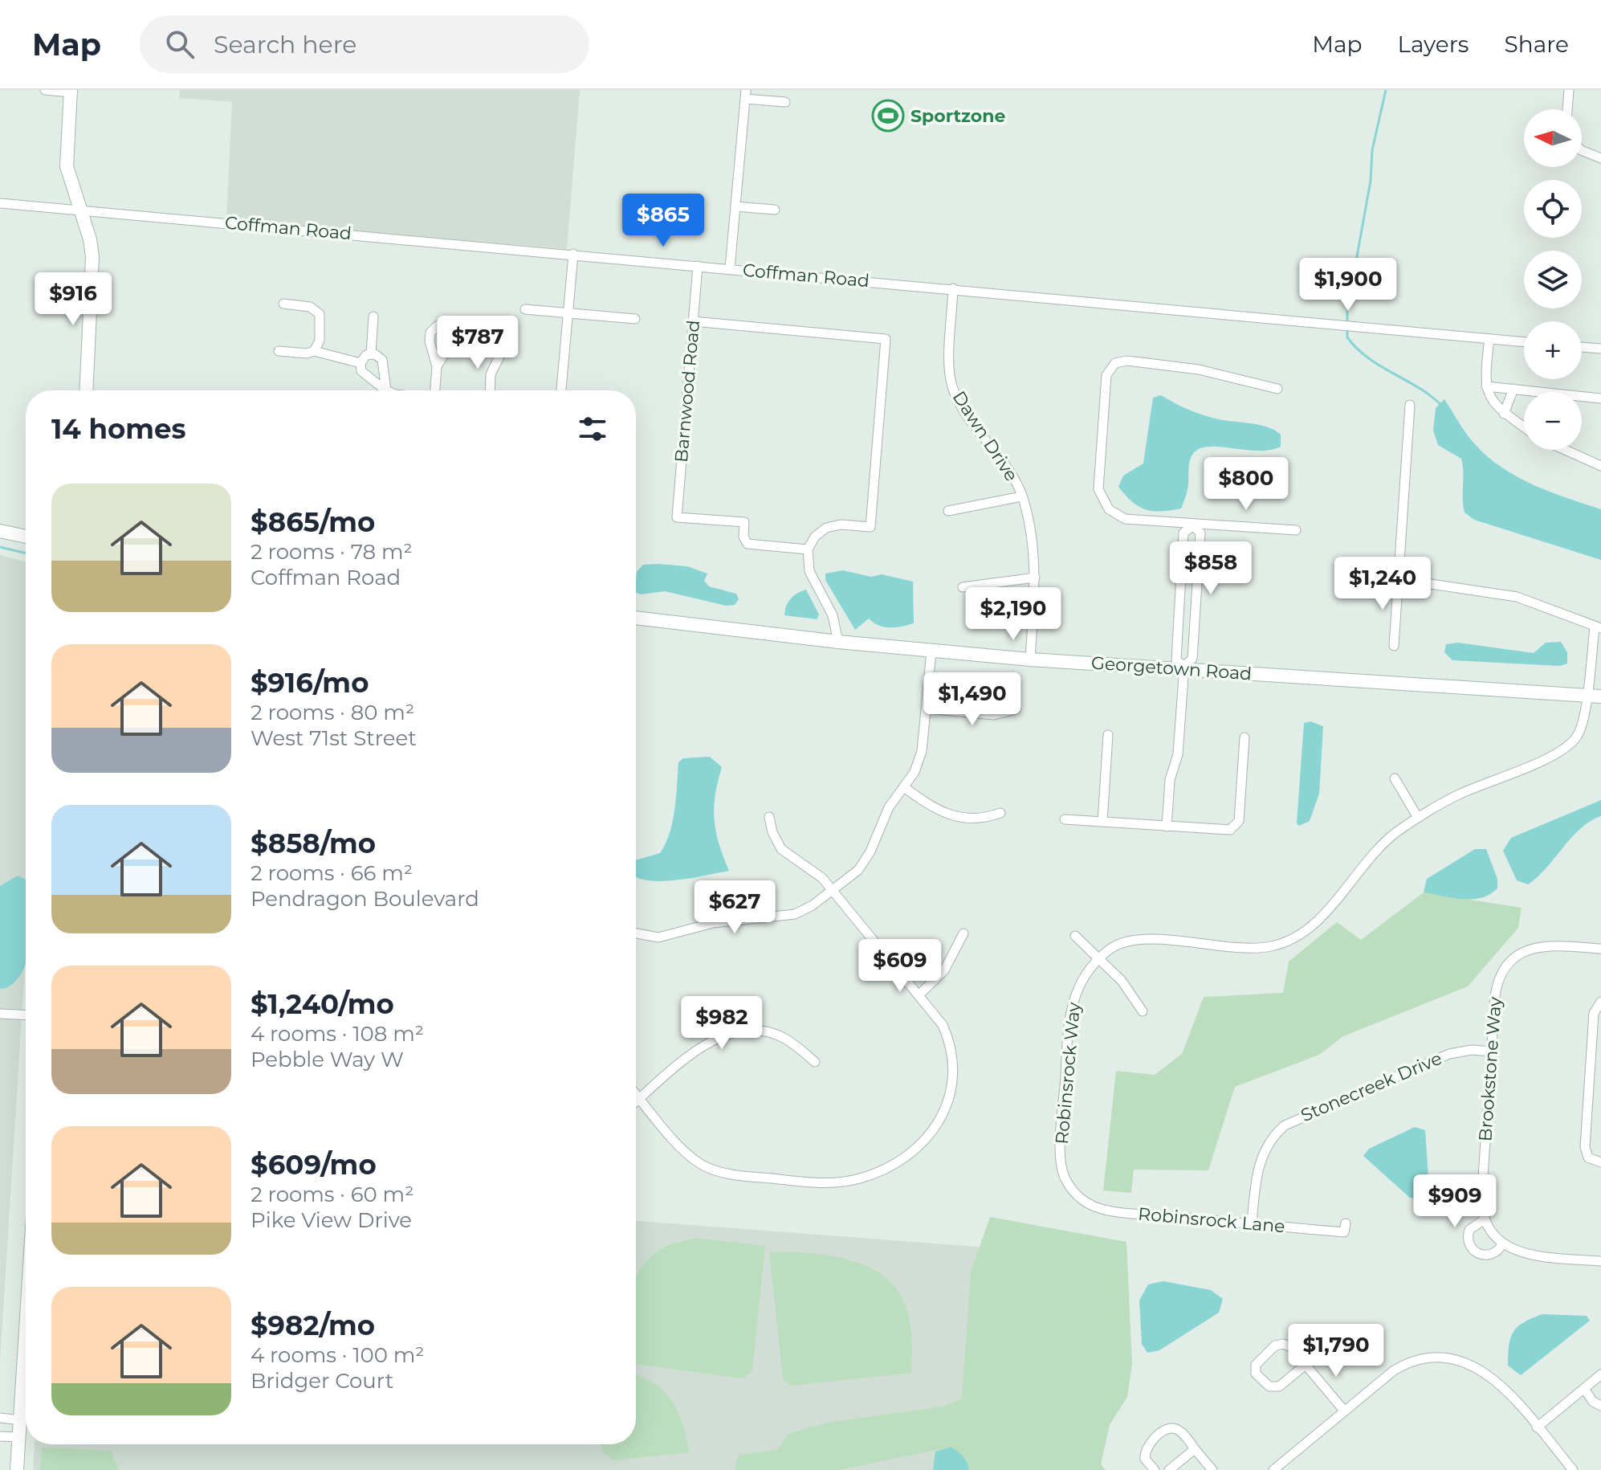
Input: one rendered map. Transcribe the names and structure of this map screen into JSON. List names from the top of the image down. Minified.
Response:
{"streets":{"main road":["Georgetown Road"],"street":["Coffman Road","Barnwood Road","Dawn Drive","Brookstone Way","Robinsrock Way","Stonecreek Drive","Robinsrock Lane"]},"crossings":[["Coffman Road","Barnwood Road"],["Coffman Road","Dawn Drive"],["Dawn Drive","Georgetown Road"],["Brookstone Way","Stonecreek Drive"],["Robinsrock Way","Robinsrock Lane"],["Stonecreek Drive","Robinsrock Lane"]],"places":{"sports":["Sportzone"]},"north":"left","page":{"header":"Map","search":"Search here","nav":["Map","Layers","Share"],"map_buttons":["+","−"],"price":["$865","$1,900","$916","$787","$800","$858","$1,240","$2,190","$1,490","$627","$609","$982","$909","$1,790"],"heading":"14 homes","list":[{"name":"$865/mo","note":"2 rooms · 78 m² · Coffman Road"},{"name":"$916/mo","note":"2 rooms · 80 m² · West 71st Street"},{"name":"$858/mo","note":"2 rooms · 66 m² · Pendragon Boulevard"},{"name":"$1,240/mo","note":"4 rooms · 108 m² · Pebble Way W"},{"name":"$609/mo","note":"2 rooms · 60 m² · Pike View Drive"},{"name":"$982/mo","note":"4 rooms · 100 m² · Bridger Court"}]}}
